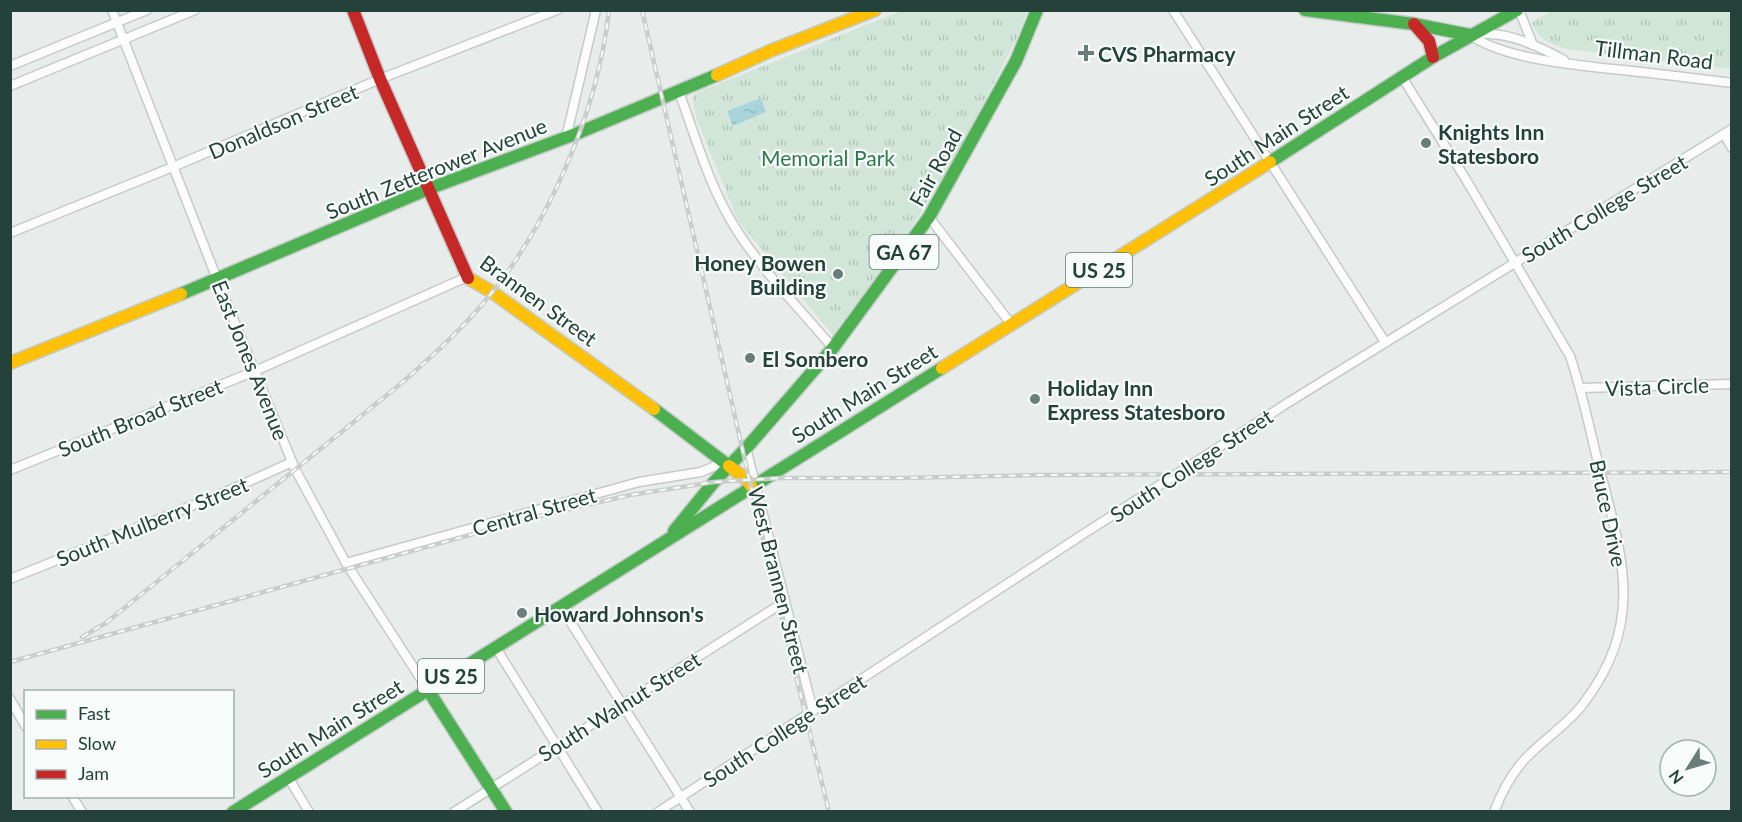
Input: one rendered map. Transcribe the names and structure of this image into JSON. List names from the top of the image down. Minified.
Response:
{"streets":{"main road":["Tillman Road","South Main Street","Fair Road","South Zetterower Avenue","GA 67","US 25","Brannen Street"],"street":["Donaldson Street","South College Street","East Jones Avenue","Vista Circle","South Broad Street","Central Street","Bruce Drive","South Mulberry Street","West Brannen Street","South Walnut Street"]},"crossings":[["Tillman Road","South Main Street"],["Donaldson Street","Brannen Street"],["Donaldson Street","East Jones Avenue"],["South Main Street","GA 67"],["South Main Street","Brannen Street"],["South Main Street","East Jones Avenue"],["South Main Street","Vista Circle"],["South Main Street","West Brannen Street"],["Fair Road","GA 67"],["Fair Road","Brannen Street"],["Fair Road","Central Street"],["Fair Road","West Brannen Street"],["South Zetterower Avenue","Brannen Street"],["South Zetterower Avenue","East Jones Avenue"],["South College Street","Vista Circle"],["South College Street","West Brannen Street"],["GA 67","Brannen Street"],["GA 67","Central Street"],["Brannen Street","South Broad Street"],["Brannen Street","Central Street"],["Brannen Street","West Brannen Street"],["East Jones Avenue","South Broad Street"],["East Jones Avenue","Central Street"],["East Jones Avenue","South Mulberry Street"],["Vista Circle","Bruce Drive"],["West Brannen Street","South Walnut Street"]],"parks":["Memorial Park"],"places":{"health":["CVS Pharmacy"],"other":["Knights Inn Statesboro","Honey Bowen Building","El Sombero","Holiday Inn Express Statesboro","Howard Johnson's"]},"legend":["Fast","Slow","Jam"],"north":"bottom left"}
